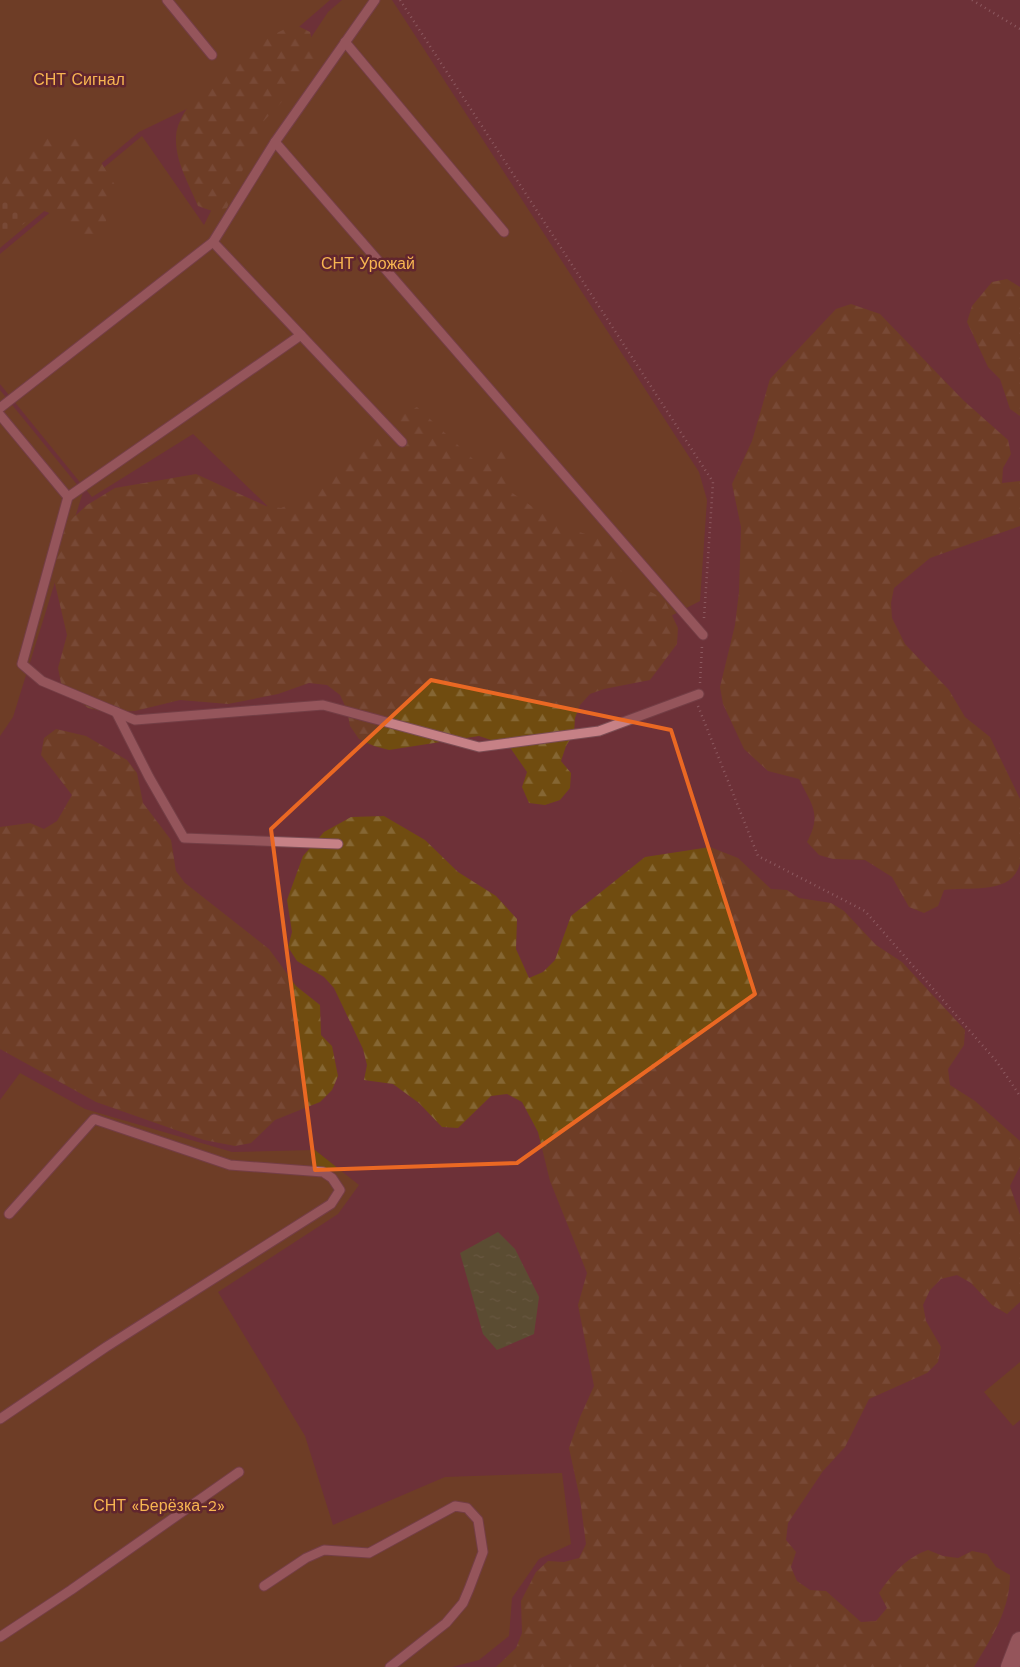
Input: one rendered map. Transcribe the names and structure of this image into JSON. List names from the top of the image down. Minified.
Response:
{"parks":["СНТ Сигнал","СНТ Урожай","СНТ «Берёзка-2»"]}
